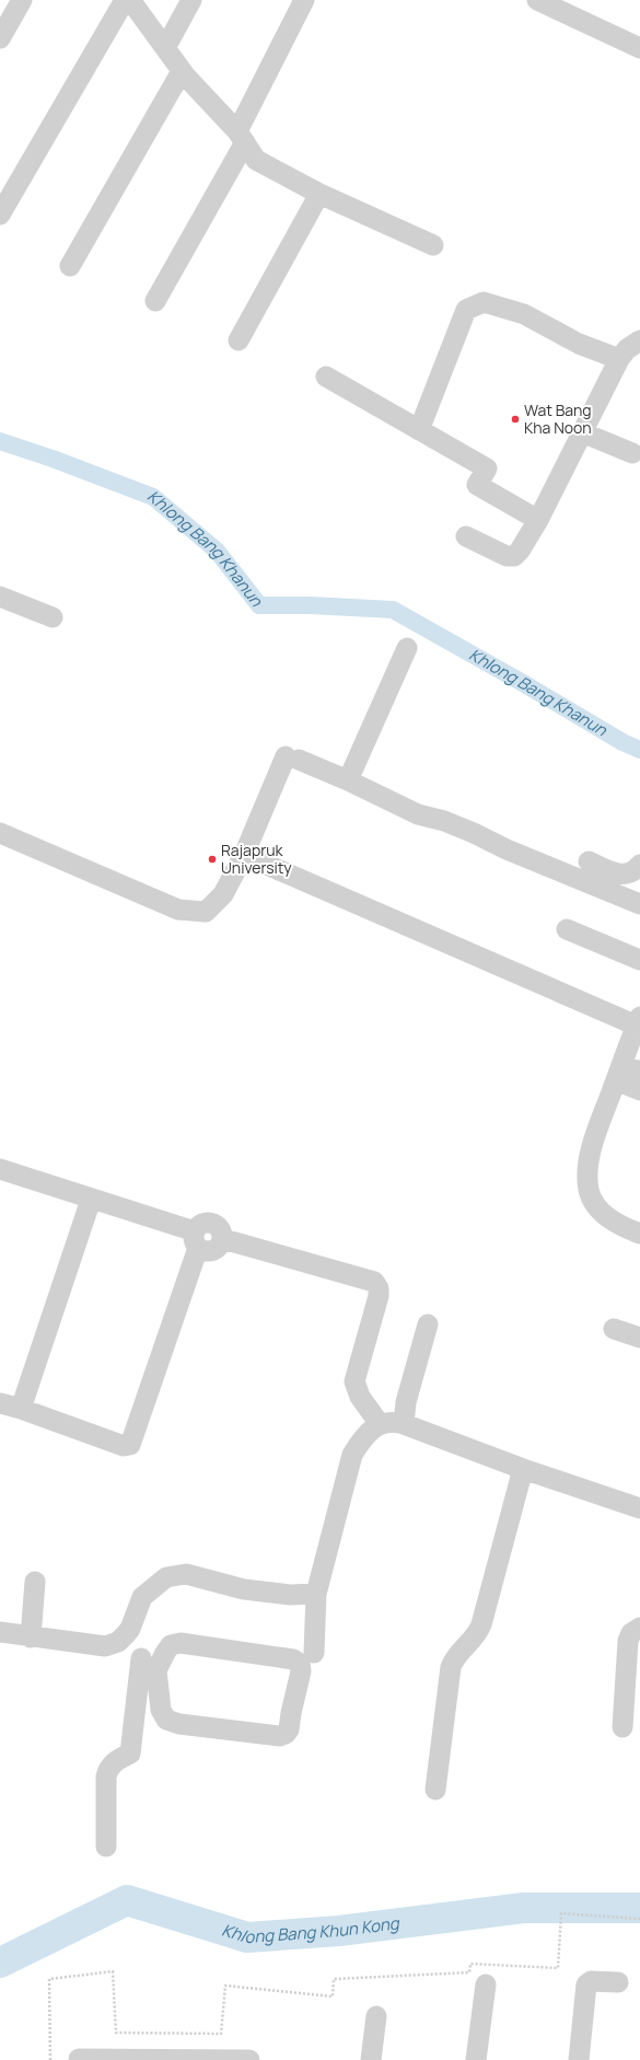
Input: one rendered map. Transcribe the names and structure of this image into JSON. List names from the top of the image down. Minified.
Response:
{"water":["Khlong Bang Khanun","Khlong Bang Khun Kong"],"places":["Wat Bang Kha Noon","Rajapruk University"]}
